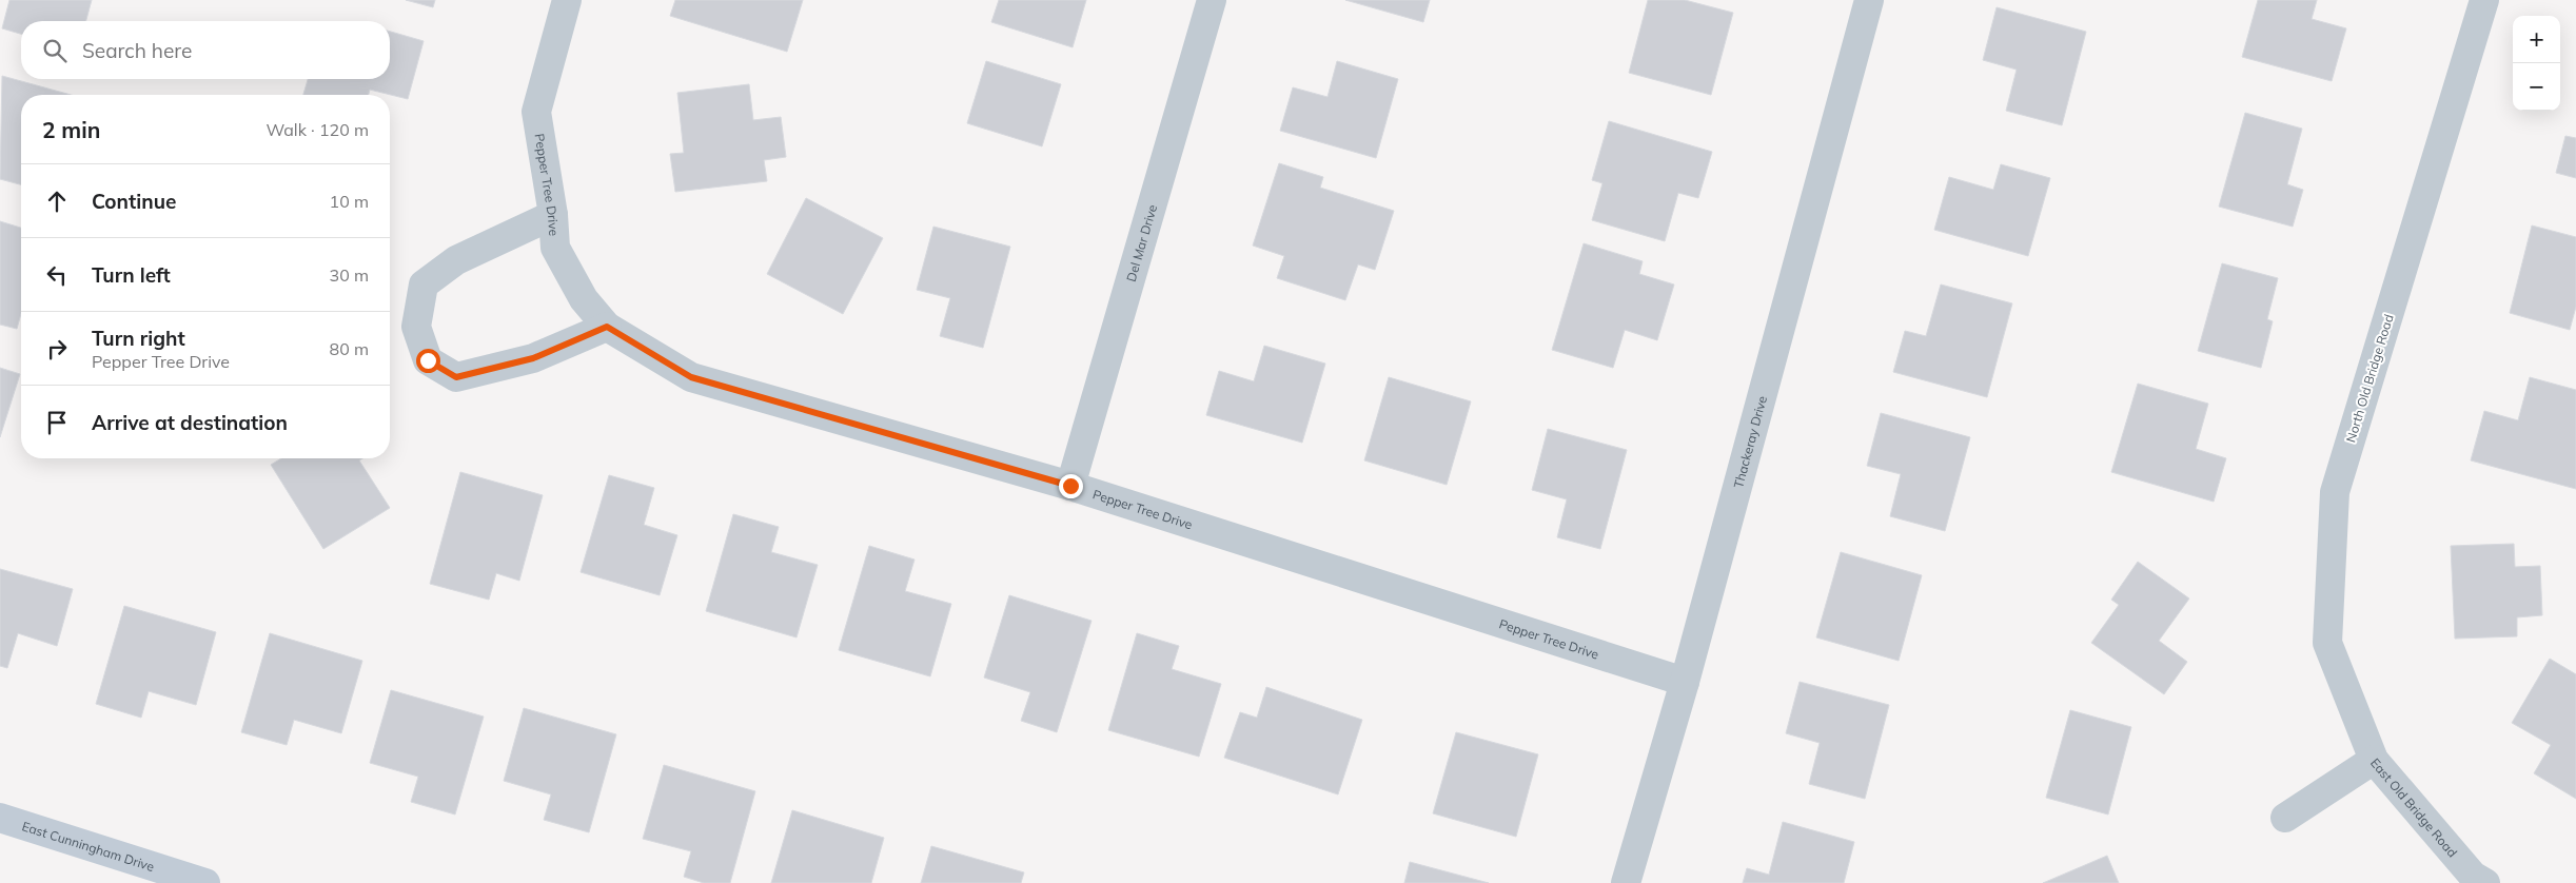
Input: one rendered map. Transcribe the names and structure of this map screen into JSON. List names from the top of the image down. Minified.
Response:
{"streets":{"street":["Pepper Tree Drive","Del Mar Drive","North Old Bridge Road","Thackeray Drive","East Old Bridge Road","East Cunningham Drive"]},"crossings":[["Pepper Tree Drive","Del Mar Drive"],["Pepper Tree Drive","Thackeray Drive"],["North Old Bridge Road","East Old Bridge Road"]],"page":{"map_buttons":["+","−"],"search":"Search here","heading":["2 min","Walk · 120 m"],"list":[["Continue","10 m"],["Turn left","30 m"],["Turn right","Pepper Tree Drive","80 m"],"Arrive at destination"]}}
